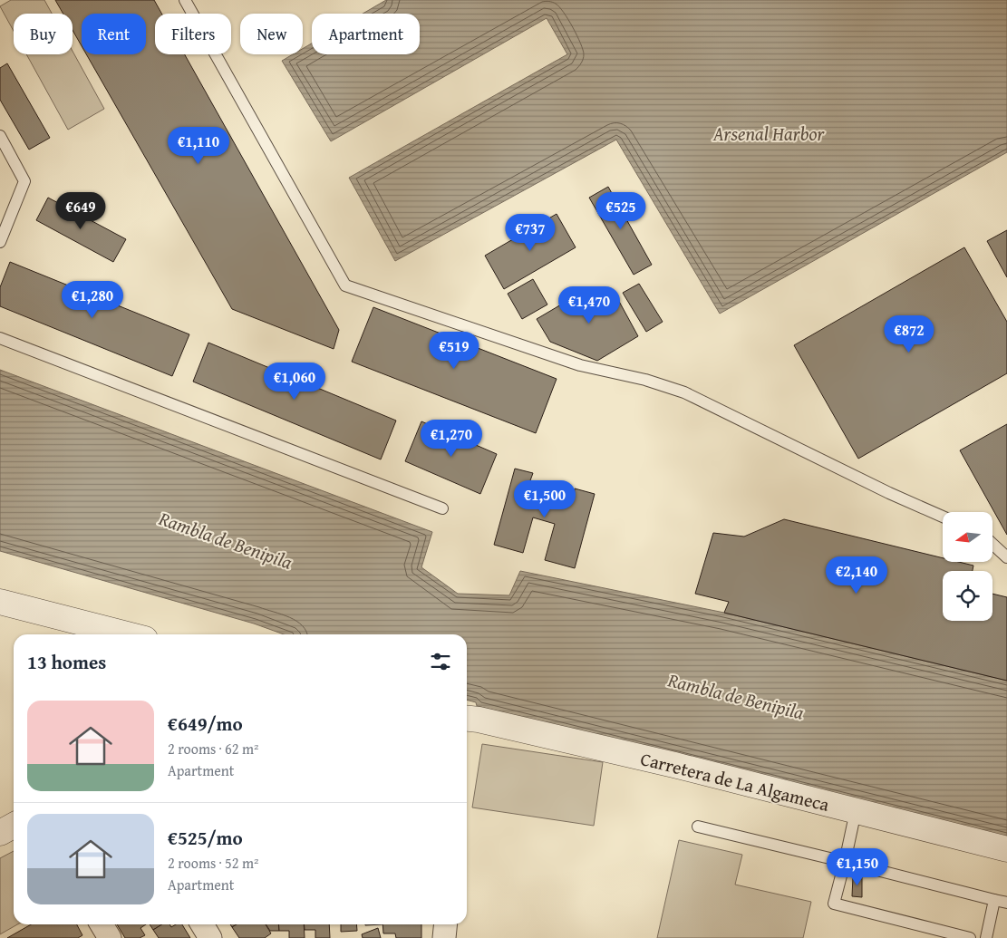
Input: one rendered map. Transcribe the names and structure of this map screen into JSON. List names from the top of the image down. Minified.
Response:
{"streets":{"street":["Carretera de La Algameca"]},"water":["Arsenal Harbor","Rambla de Benipila"],"north":"left","page":{"chip":["Buy","Rent","Filters","New","Apartment"],"price":["€1,110","€649","€525","€737","€1,280","€1,470","€872","€519","€1,060","€1,270","€1,500","€2,140","€1,150"],"heading":"13 homes","list":[{"name":"€649/mo","note":"2 rooms · 62 m² · Apartment"},{"name":"€525/mo","note":"2 rooms · 52 m² · Apartment"}]}}
